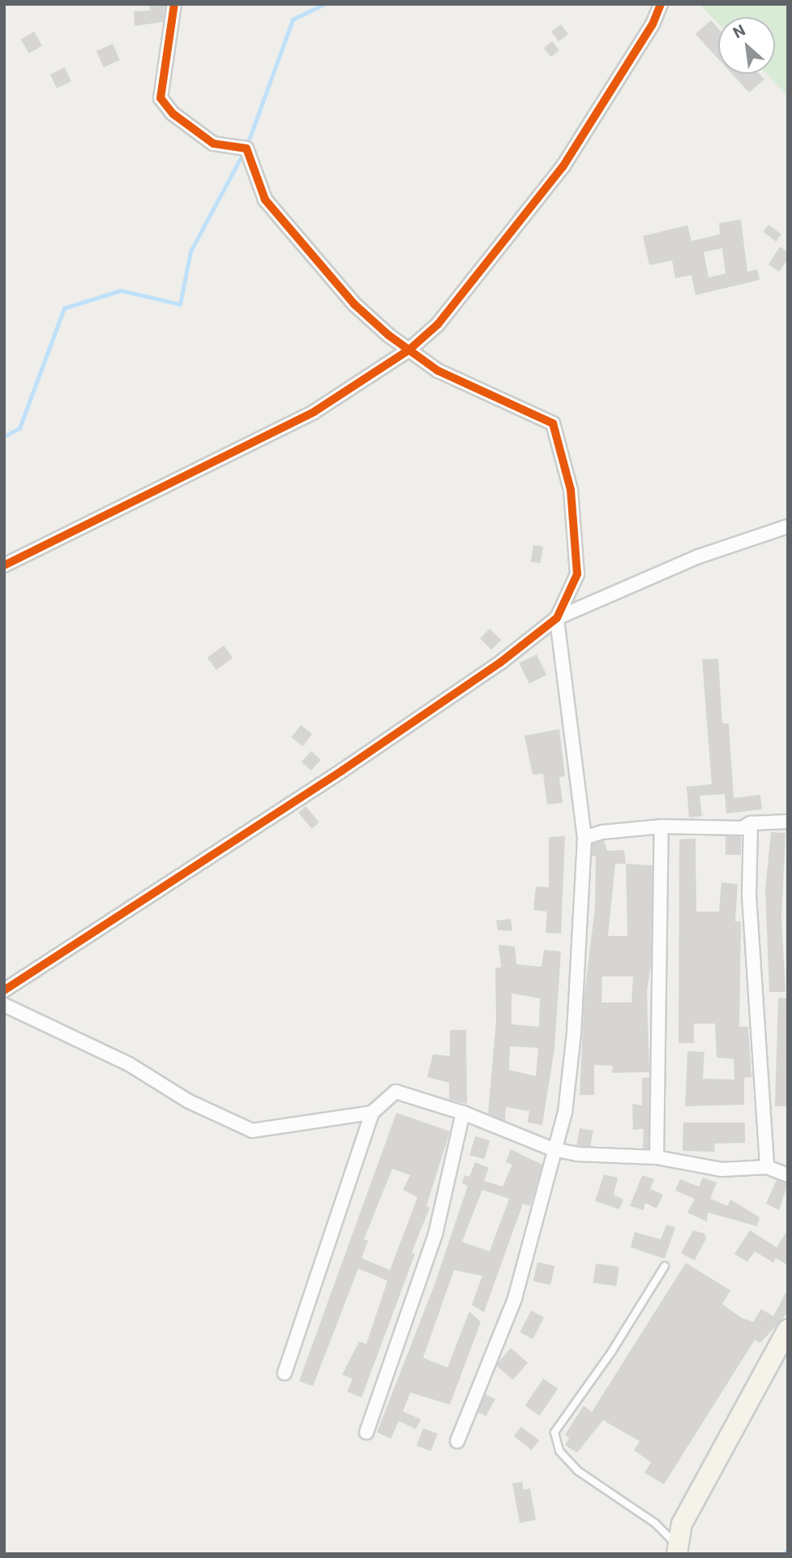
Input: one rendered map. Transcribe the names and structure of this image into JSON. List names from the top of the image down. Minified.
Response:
{"north":"top left"}
